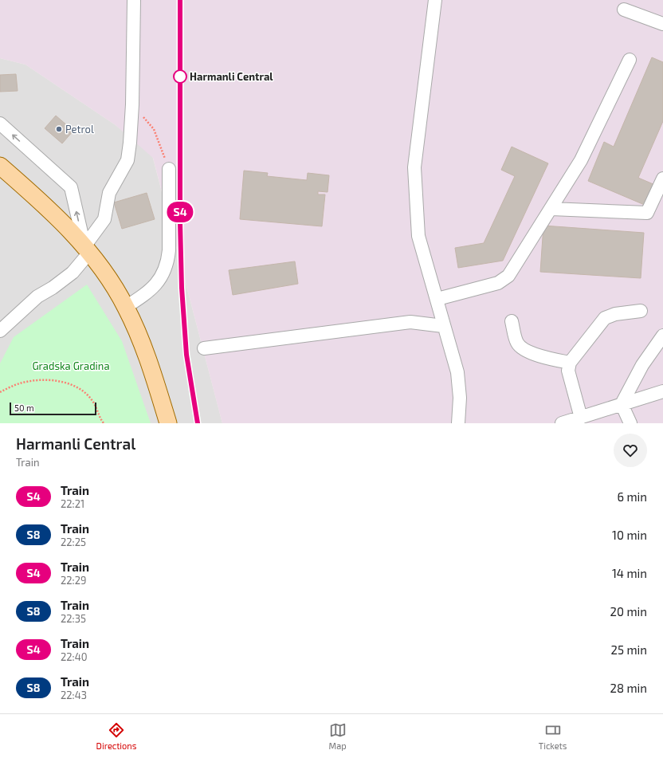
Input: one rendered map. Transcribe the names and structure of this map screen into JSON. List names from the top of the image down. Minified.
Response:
{"parks":["Gradska Gradina"],"places":["Harmanli Central","Petrol"],"scale_bar":"50 m","page":{"on_map":"S4","scale":"50 m","heading":["Harmanli Central","Train"],"list":[{"mark":"S4","name":"Train","note":"22:21","value":"6 min"},{"mark":"S8","name":"Train","note":"22:25","value":"10 min"},{"mark":"S4","name":"Train","note":"22:29","value":"14 min"},{"mark":"S8","name":"Train","note":"22:35","value":"20 min"},{"mark":"S4","name":"Train","note":"22:40","value":"25 min"},{"mark":"S8","name":"Train","note":"22:43","value":"28 min"}],"tabs":["Directions","Map","Tickets"]}}
